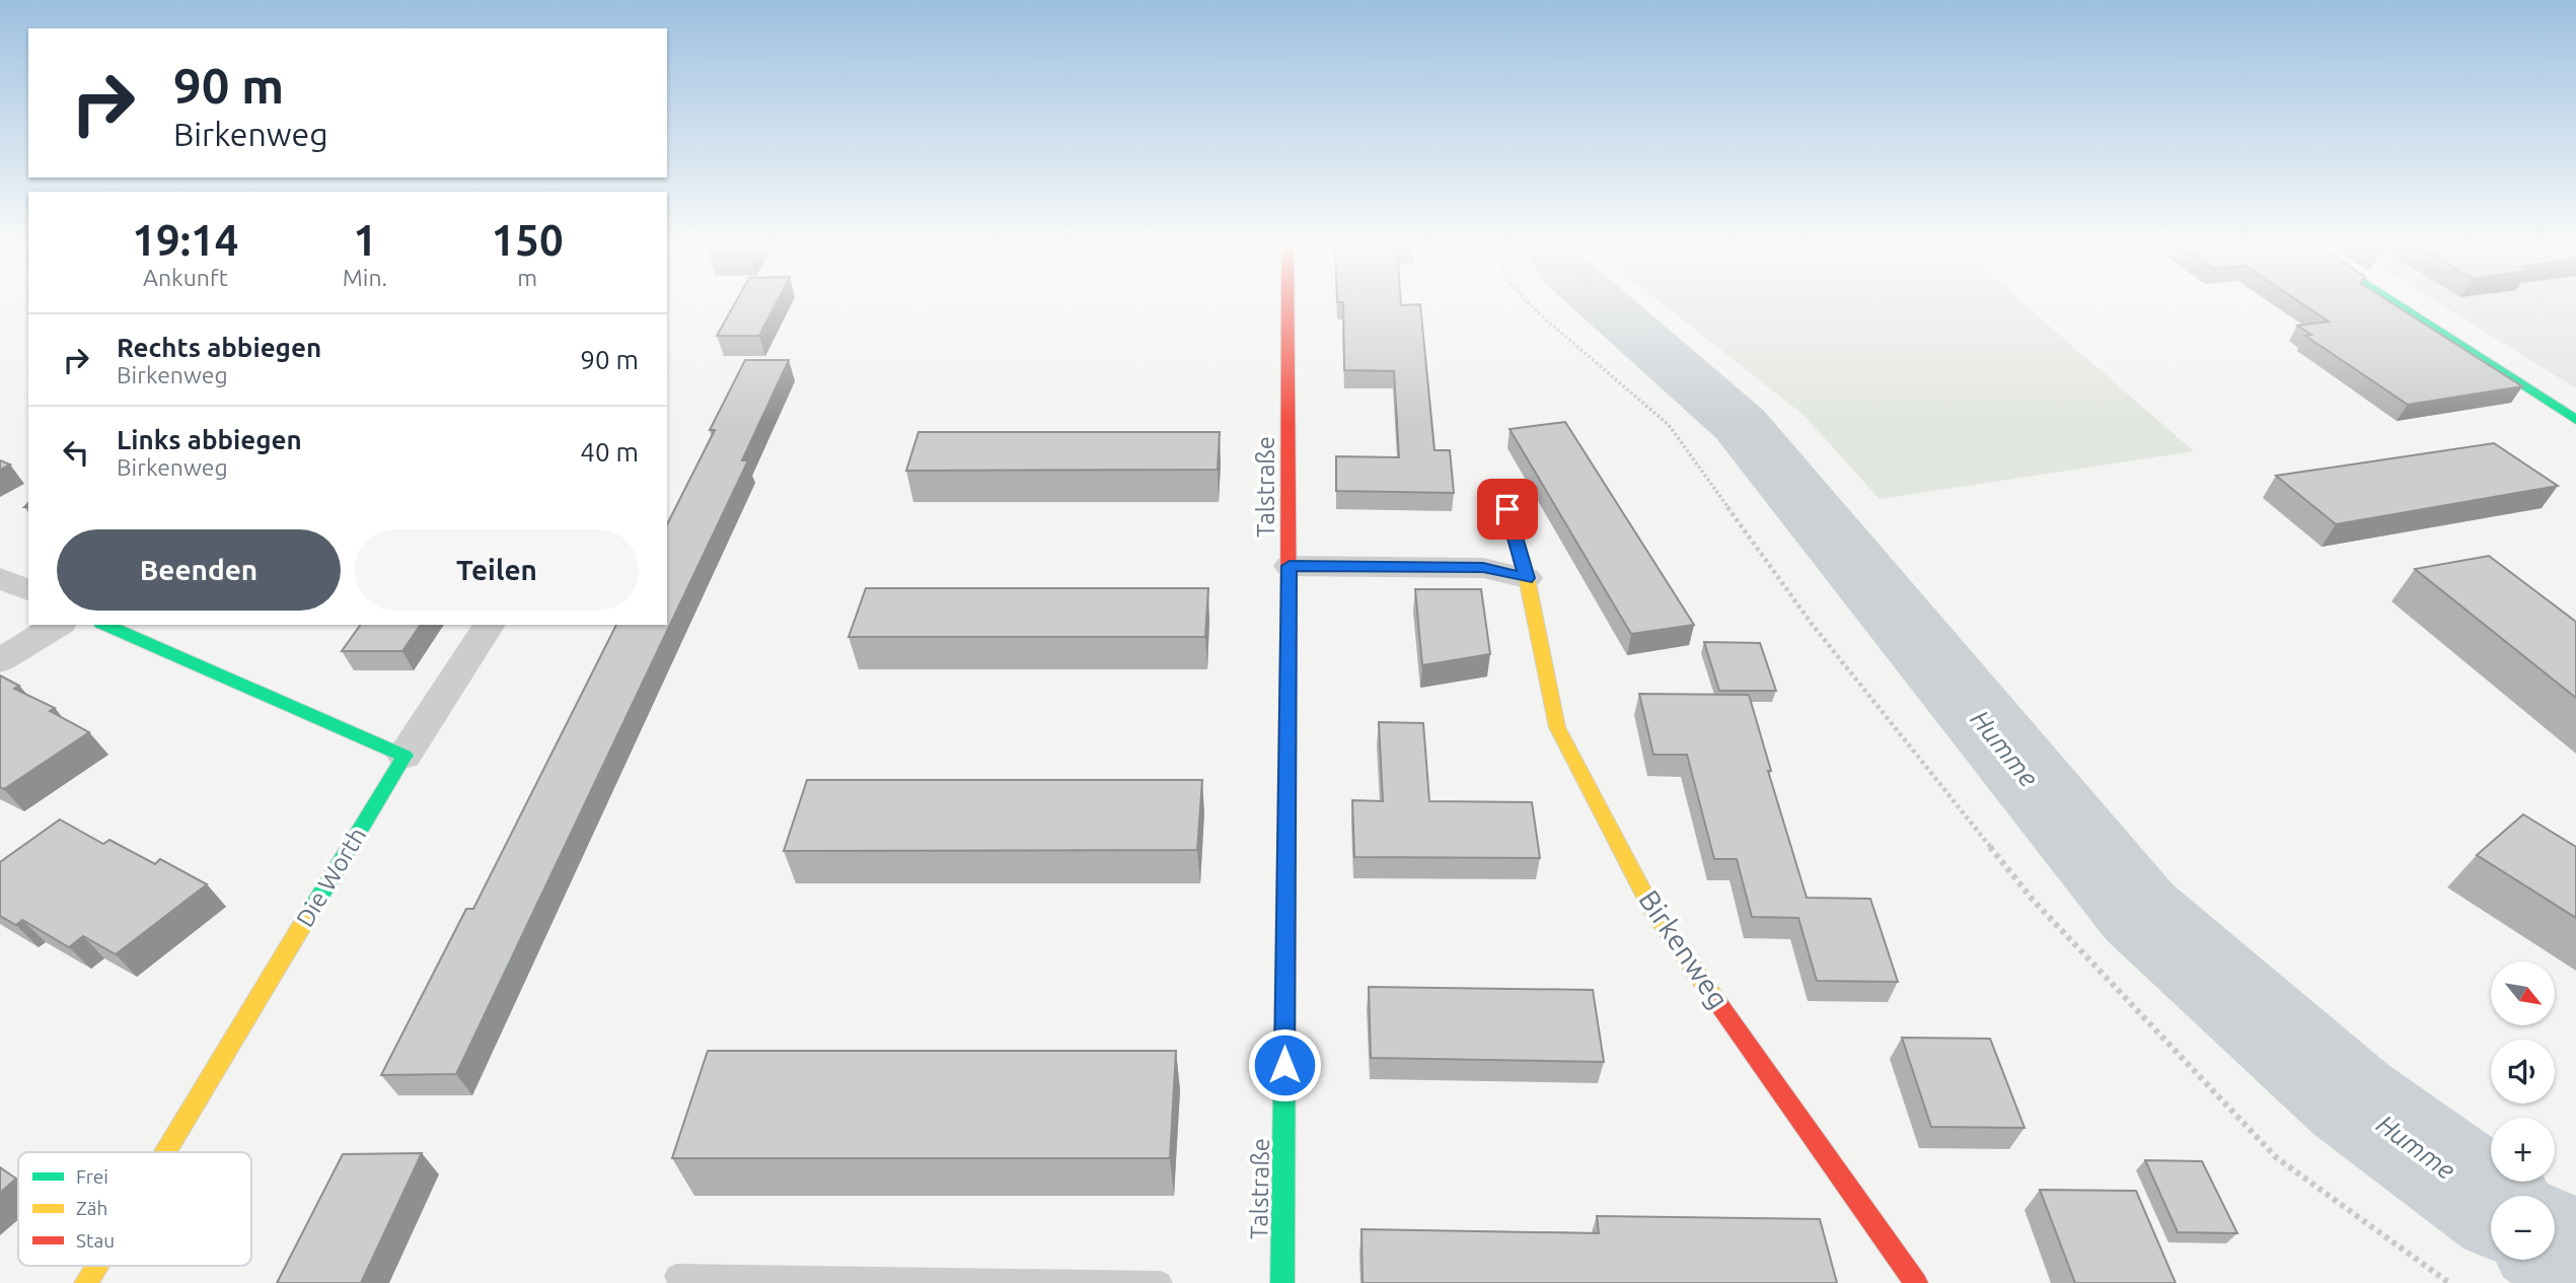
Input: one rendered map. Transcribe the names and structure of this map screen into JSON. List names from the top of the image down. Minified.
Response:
{"streets":{"street":["Talstraße","Die Worth","Birkenweg"]},"water":["Humme"],"legend":["Frei","Zäh","Stau"],"north":"bottom right","page":{"turn":["90 m","Birkenweg"],"eta":["19:14","Ankunft","1","Min.","150","m"],"list":[{"name":"Rechts abbiegen","note":"Birkenweg","value":"90 m"},{"name":"Links abbiegen","note":"Birkenweg","value":"40 m"}],"buttons":["Beenden","Teilen"],"map_buttons":["+","−"]}}
